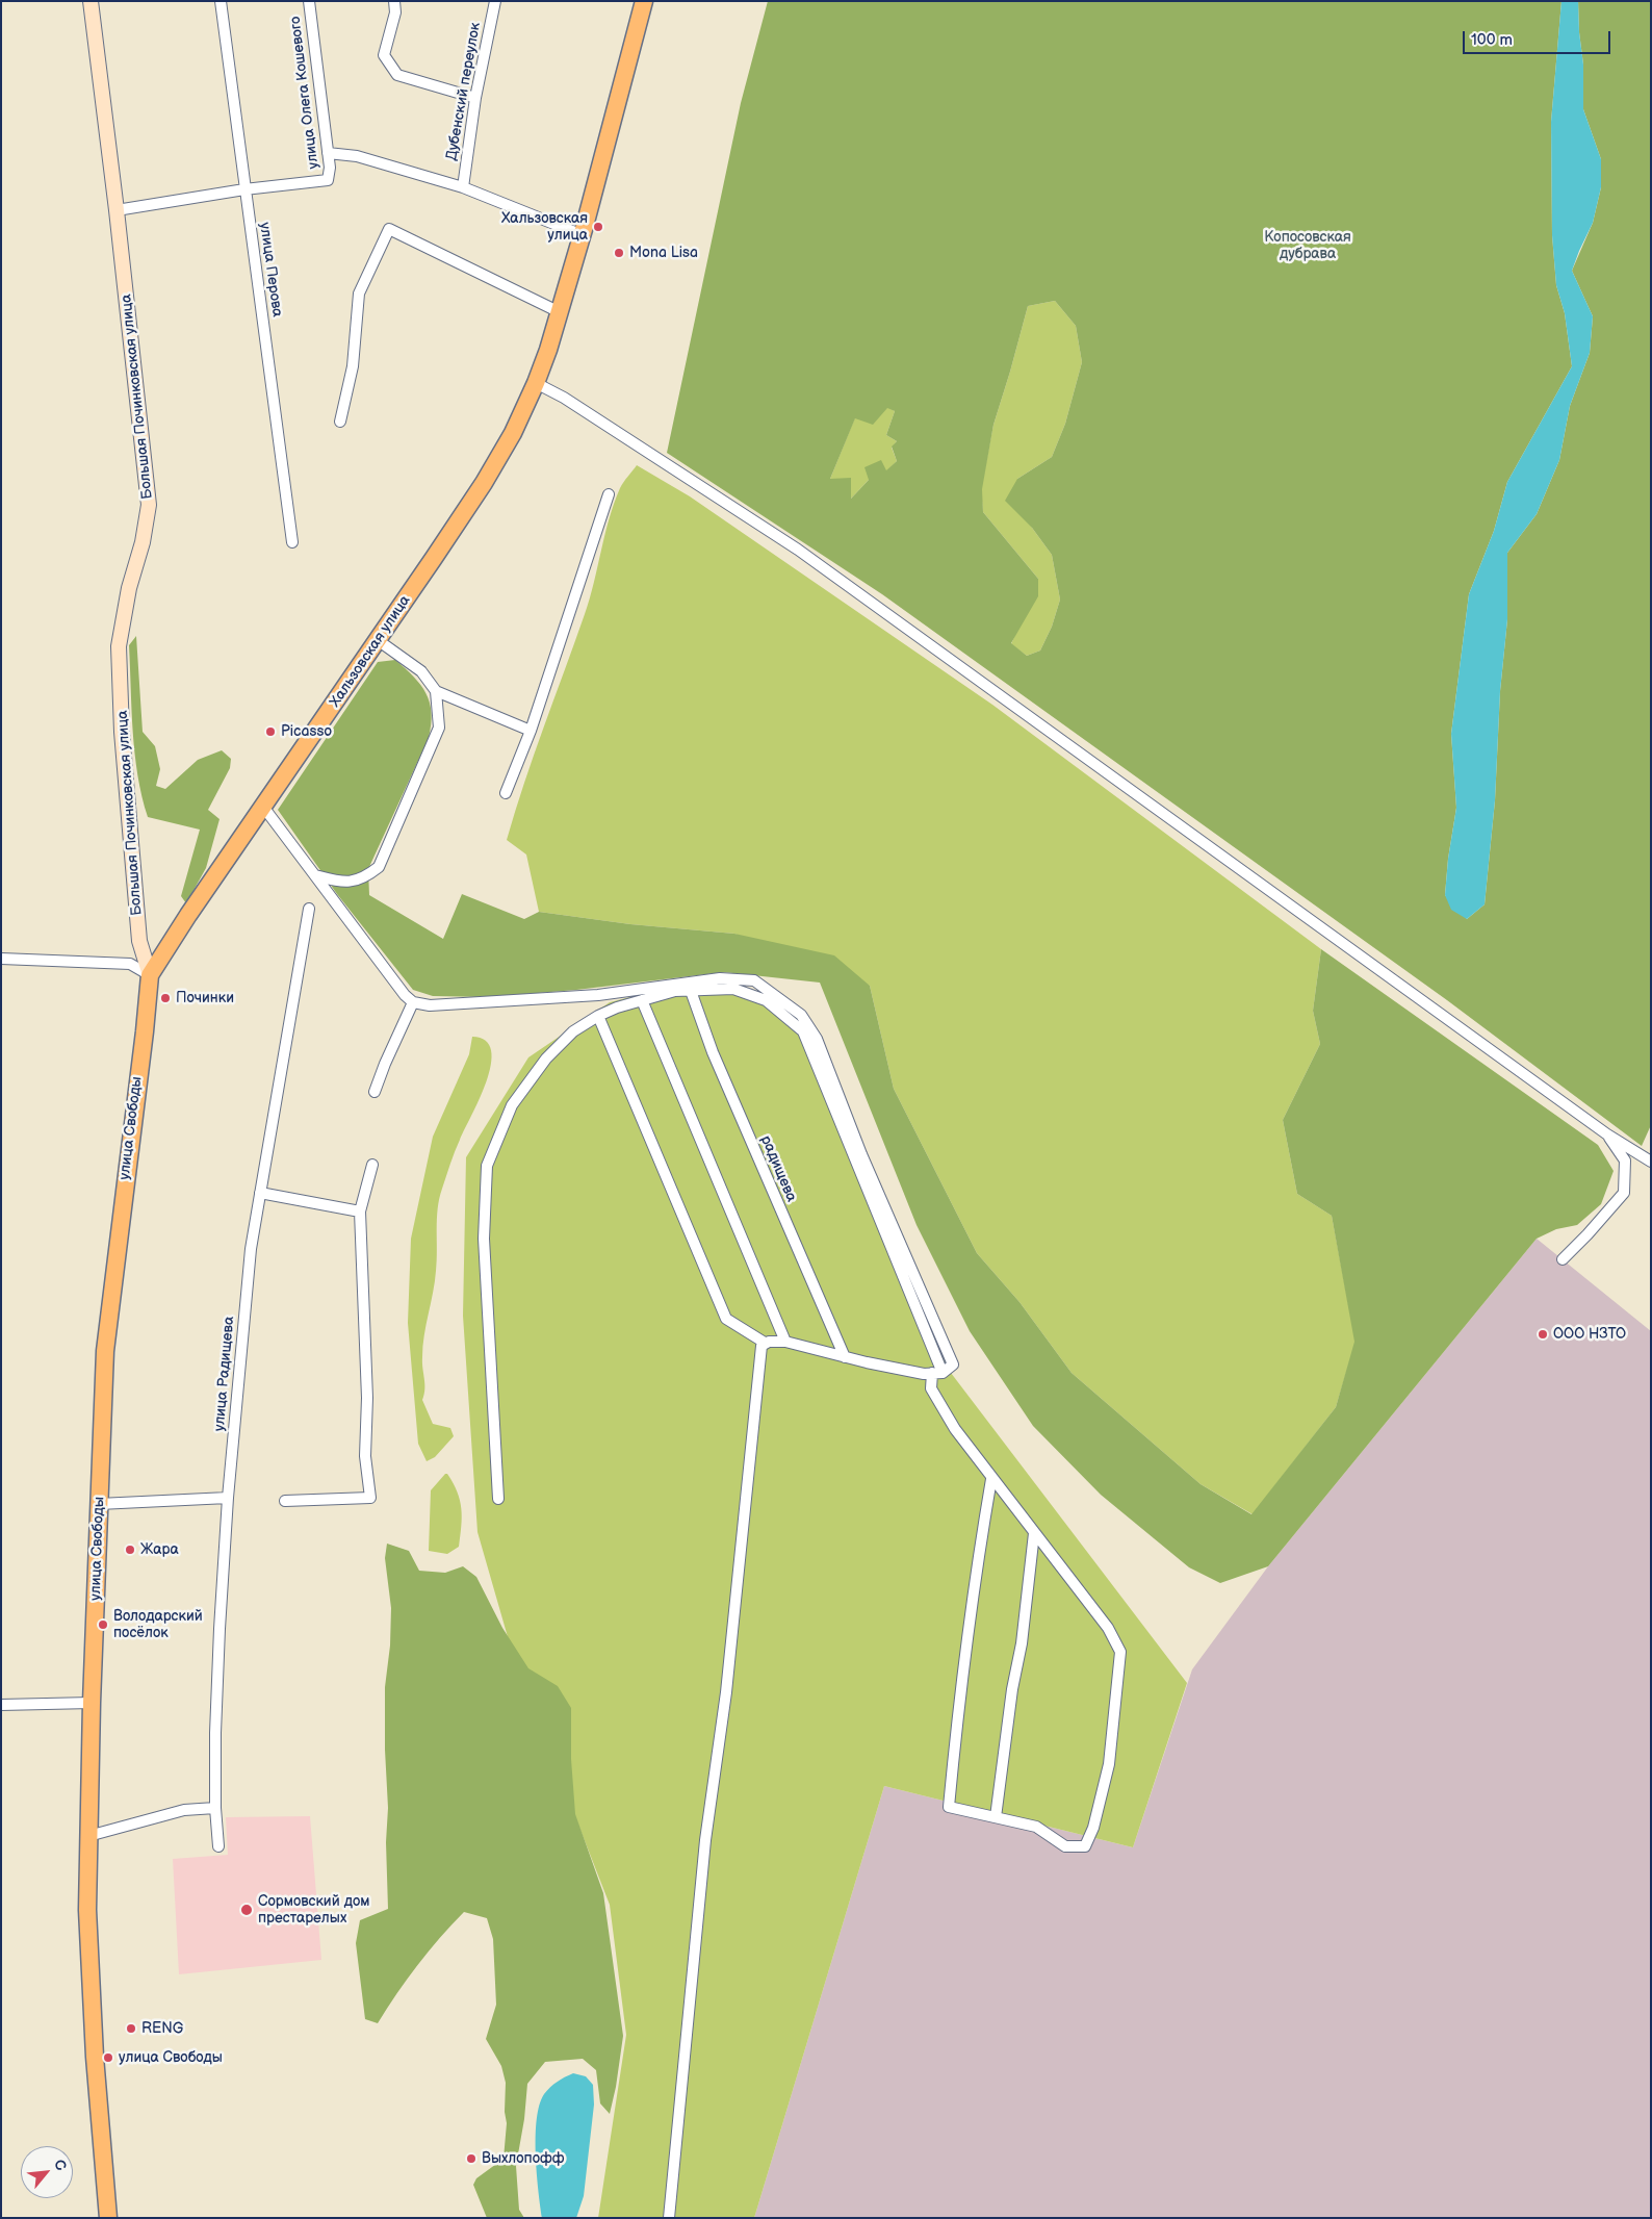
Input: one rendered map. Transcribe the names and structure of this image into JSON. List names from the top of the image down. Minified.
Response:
{"streets":{"main road":["Хальзовская улица","улица Свободы"],"street":["Дубенский переулок","улица Олега Кошевого","улица Перова","Большая Починковская улица","радищева","улица Радищева"]},"crossings":[["улица Олега Кошевого","улица Перова"],["Большая Починковская улица","Хальзовская улица"],["Большая Починковская улица","улица Свободы"],["Хальзовская улица","улица Свободы"]],"parks":["Копосовская дубрава"],"places":["Хальзовская улица","Mona Lisa","Picasso","Починки","ООО НЗТО","Жара","Володарский посёлок","Сормовский дом престарелых","RENG","улица Свободы","Выхлопофф"],"scale_bar":"100 m","north":"top right"}
